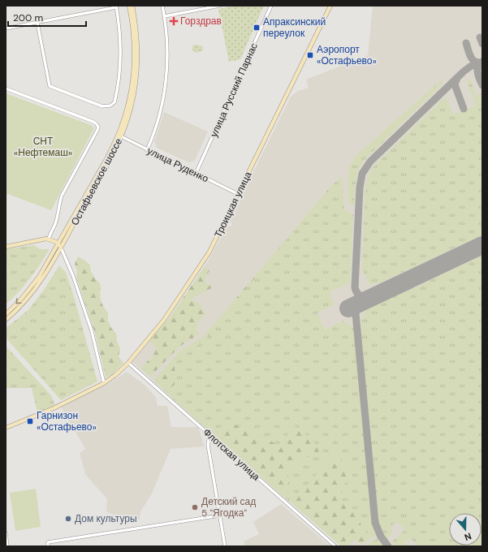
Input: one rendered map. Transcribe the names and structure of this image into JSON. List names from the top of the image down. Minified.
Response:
{"streets":{"street":["улица Русский Парнас","улица Руденко","Остафьевское шоссе","Троицкая улица","Флотская улица"]},"crossings":[["улица Русский Парнас","улица Руденко"],["улица Руденко","Остафьевское шоссе"],["улица Руденко","Троицкая улица"],["Троицкая улица","Флотская улица"]],"parks":["СНТ «Нефтемаш»"],"places":{"health":["Горздрав"],"transit":["Апраксинский переулок","Аэропорт «Остафьево»","Гарнизон «Остафьево»"],"other":["Детский сад 5 \"Ягодка\"","Дом культуры"]},"scale_bar":"200 m","north":"bottom"}
